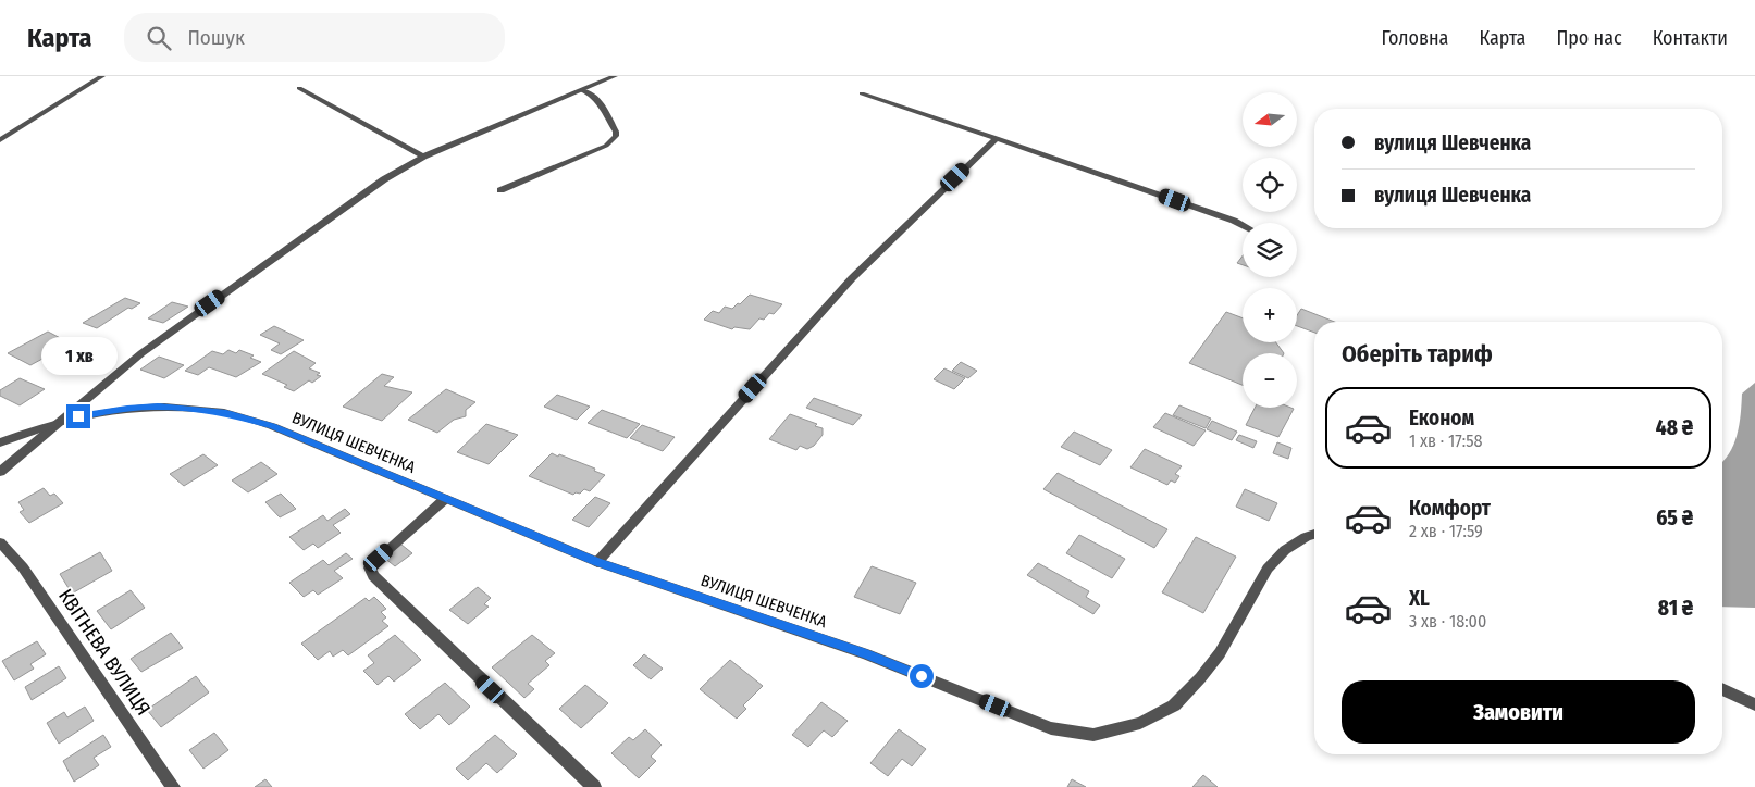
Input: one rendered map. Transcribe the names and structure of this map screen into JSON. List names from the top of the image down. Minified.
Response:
{"streets":{"street":["ВУЛИЦЯ ШЕВЧЕНКА","КВІТНЕВА ВУЛИЦЯ"]},"north":"left","page":{"header":"Карта","search":"Пошук","nav":["Головна","Карта","Про нас","Контакти"],"map_buttons":["+","−"],"banner":["вулиця Шевченка","вулиця Шевченка"],"heading":"Оберіть тариф","bubble":"1 хв","list":[{"name":"Економ","note":"1 хв · 17:58","value":"48 ₴"},{"name":"Комфорт","note":"2 хв · 17:59","value":"65 ₴"},{"name":"XL","note":"3 хв · 18:00","value":"81 ₴"}],"buttons":"Замовити"}}
